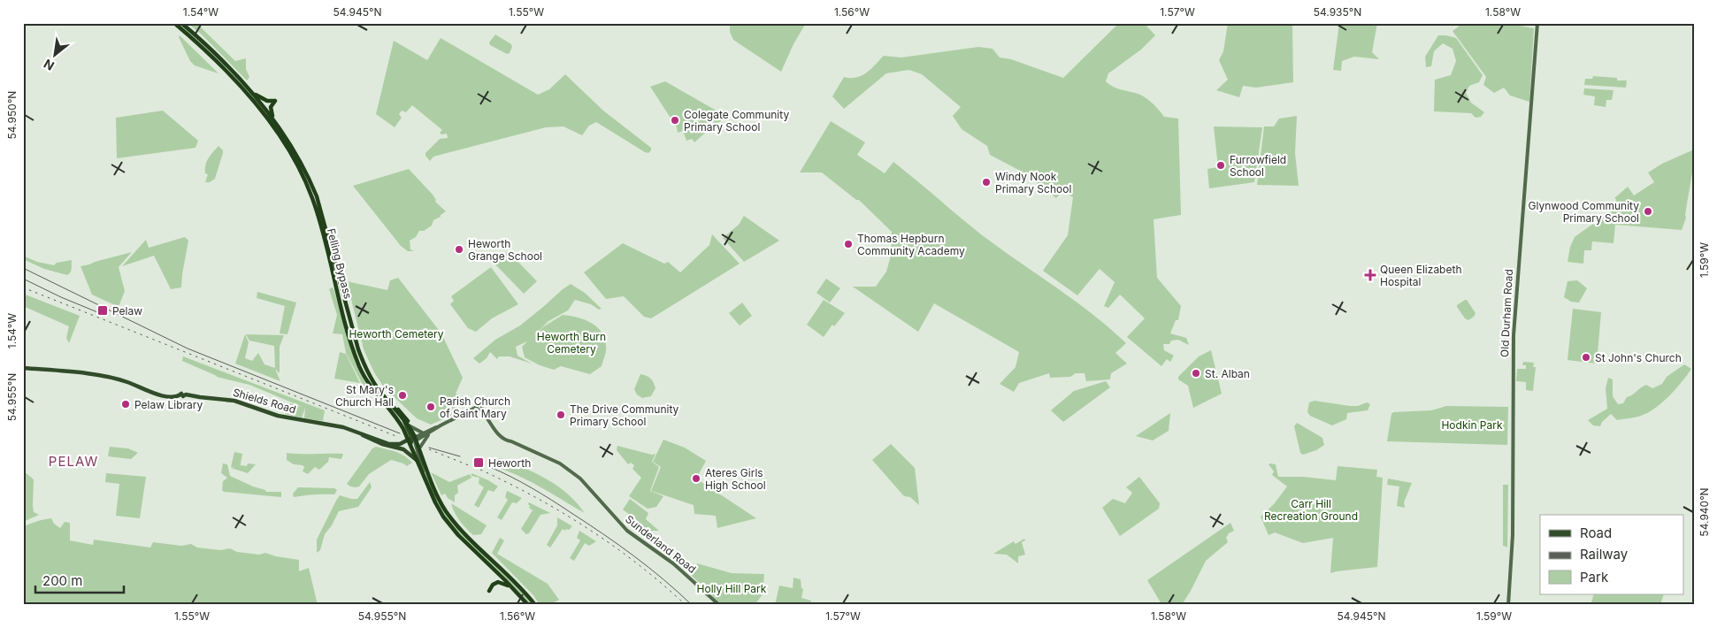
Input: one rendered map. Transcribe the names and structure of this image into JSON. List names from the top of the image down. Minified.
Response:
{"streets":{"highway":["Felling Bypass"],"main road":["Old Durham Road","Shields Road","Sunderland Road"]},"districts":["PELAW"],"parks":["Heworth Cemetery","Heworth Burn Cemetery","Hodkin Park","Carr Hill Recreation Ground","Holly Hill Park"],"places":{"other":["Colegate Community Primary School","Furrowfield School","Windy Nook Primary School","Glynwood Community Primary School","Thomas Hepburn Community Academy","Heworth Grange School","St John's Church","St. Alban","St Mary's Church Hall","Pelaw Library","Parish Church of Saint Mary","The Drive Community Primary School","Ateres Girls High School"],"health":["Queen Elizabeth Hospital"],"transit":["Pelaw","Heworth"]},"legend":["Road","Railway","Park"],"scale_bar":"200 m","north":"bottom left","coordinates":["1.54°W","54.945°N","1.55°W","1.56°W","1.57°W","54.935°N","1.58°W","54.950°N","1.59°W","54.955°N","54.940°N"]}
